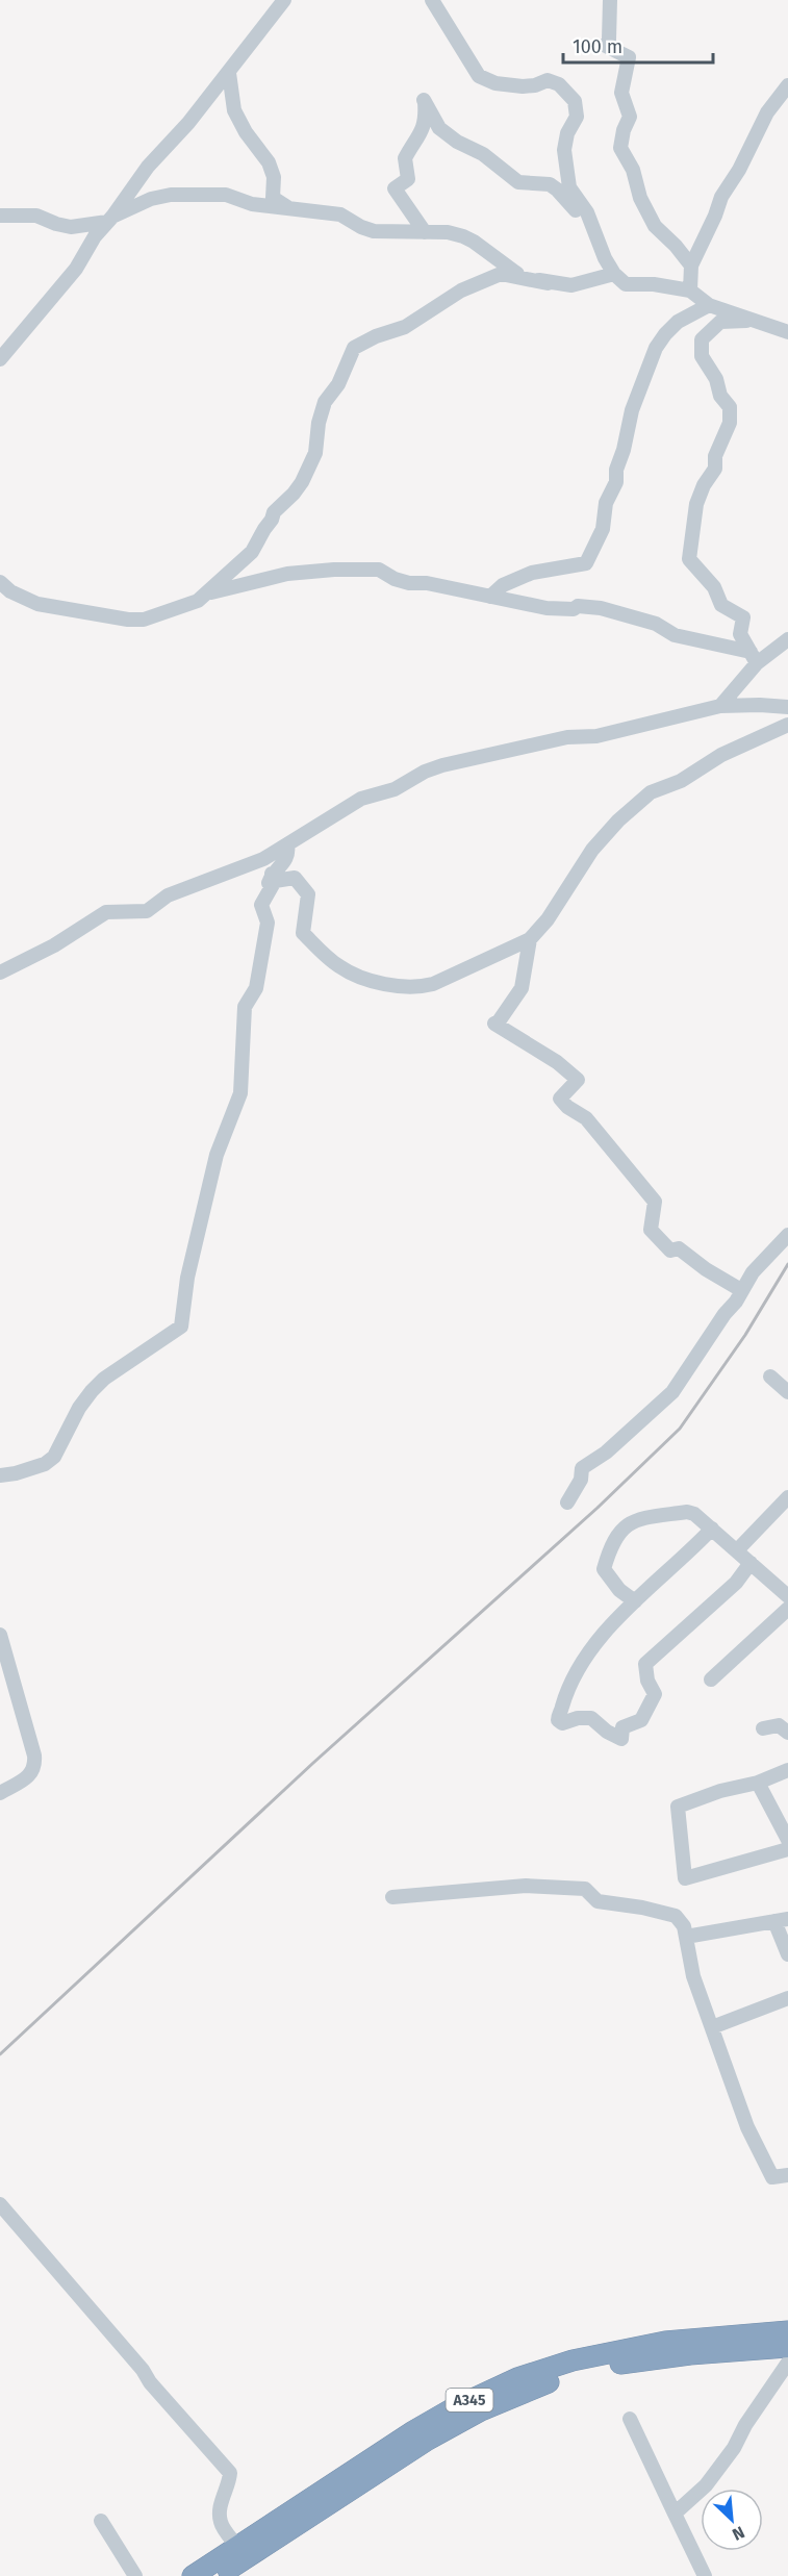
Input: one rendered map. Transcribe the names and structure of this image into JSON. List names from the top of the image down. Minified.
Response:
{"streets":{"highway":["A345"]},"scale_bar":"100 m","north":"bottom right"}
